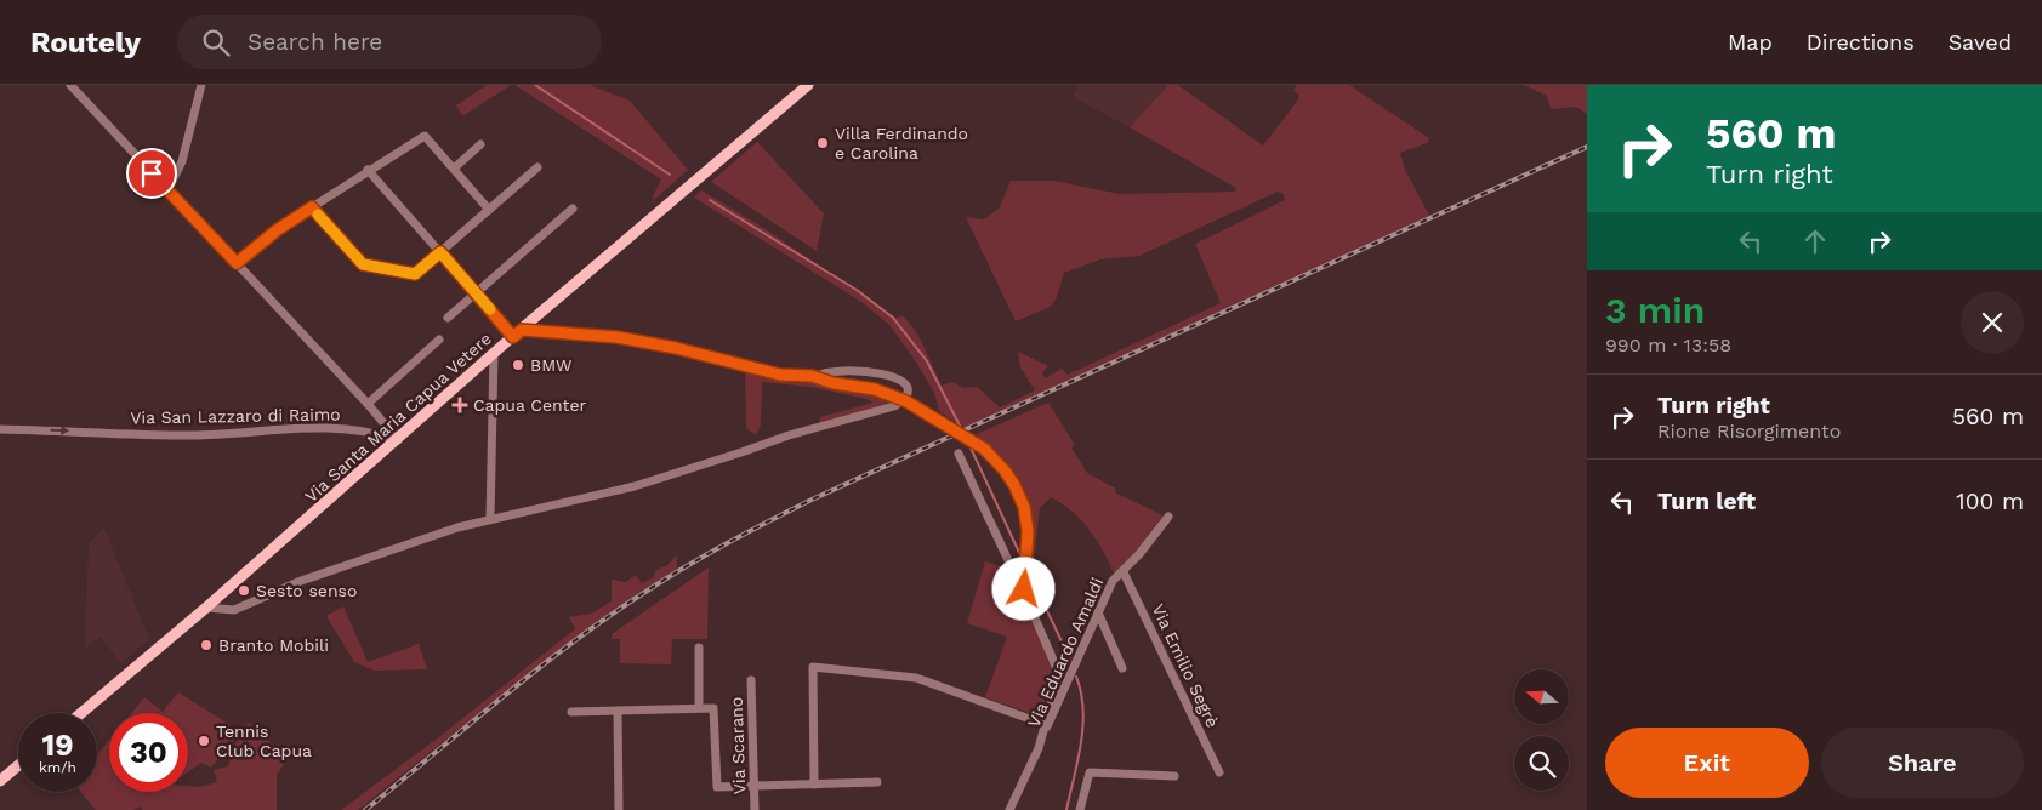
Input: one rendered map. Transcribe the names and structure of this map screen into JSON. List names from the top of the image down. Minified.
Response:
{"streets":{"main road":["Via Santa Maria Capua Vetere"],"street":["Via San Lazzaro di Raimo","Via Eduardo Amaldi","Via Emilio Segrè","Via Scarano"]},"crossings":[["Via San Lazzaro di Raimo","Via Santa Maria Capua Vetere"],["Via Eduardo Amaldi","Via Emilio Segrè"]],"one_way":["Via San Lazzaro di Raimo"],"places":{"other":["Villa Ferdinando e Carolina","BMW","Sesto senso","Branto Mobili","Tennis Club Capua"],"health":["Capua Center"]},"north":"left","page":{"header":"Routely","search":"Search here","nav":["Map","Directions","Saved"],"turn":["560 m","Turn right"],"heading":["3 min","990 m · 13:58"],"list":[{"name":"Turn right","note":"Rione Risorgimento","value":"560 m"},{"name":"Turn left","value":"100 m"}],"speed":"19 km/h","limit":"30","buttons":["Exit","Share"]}}
